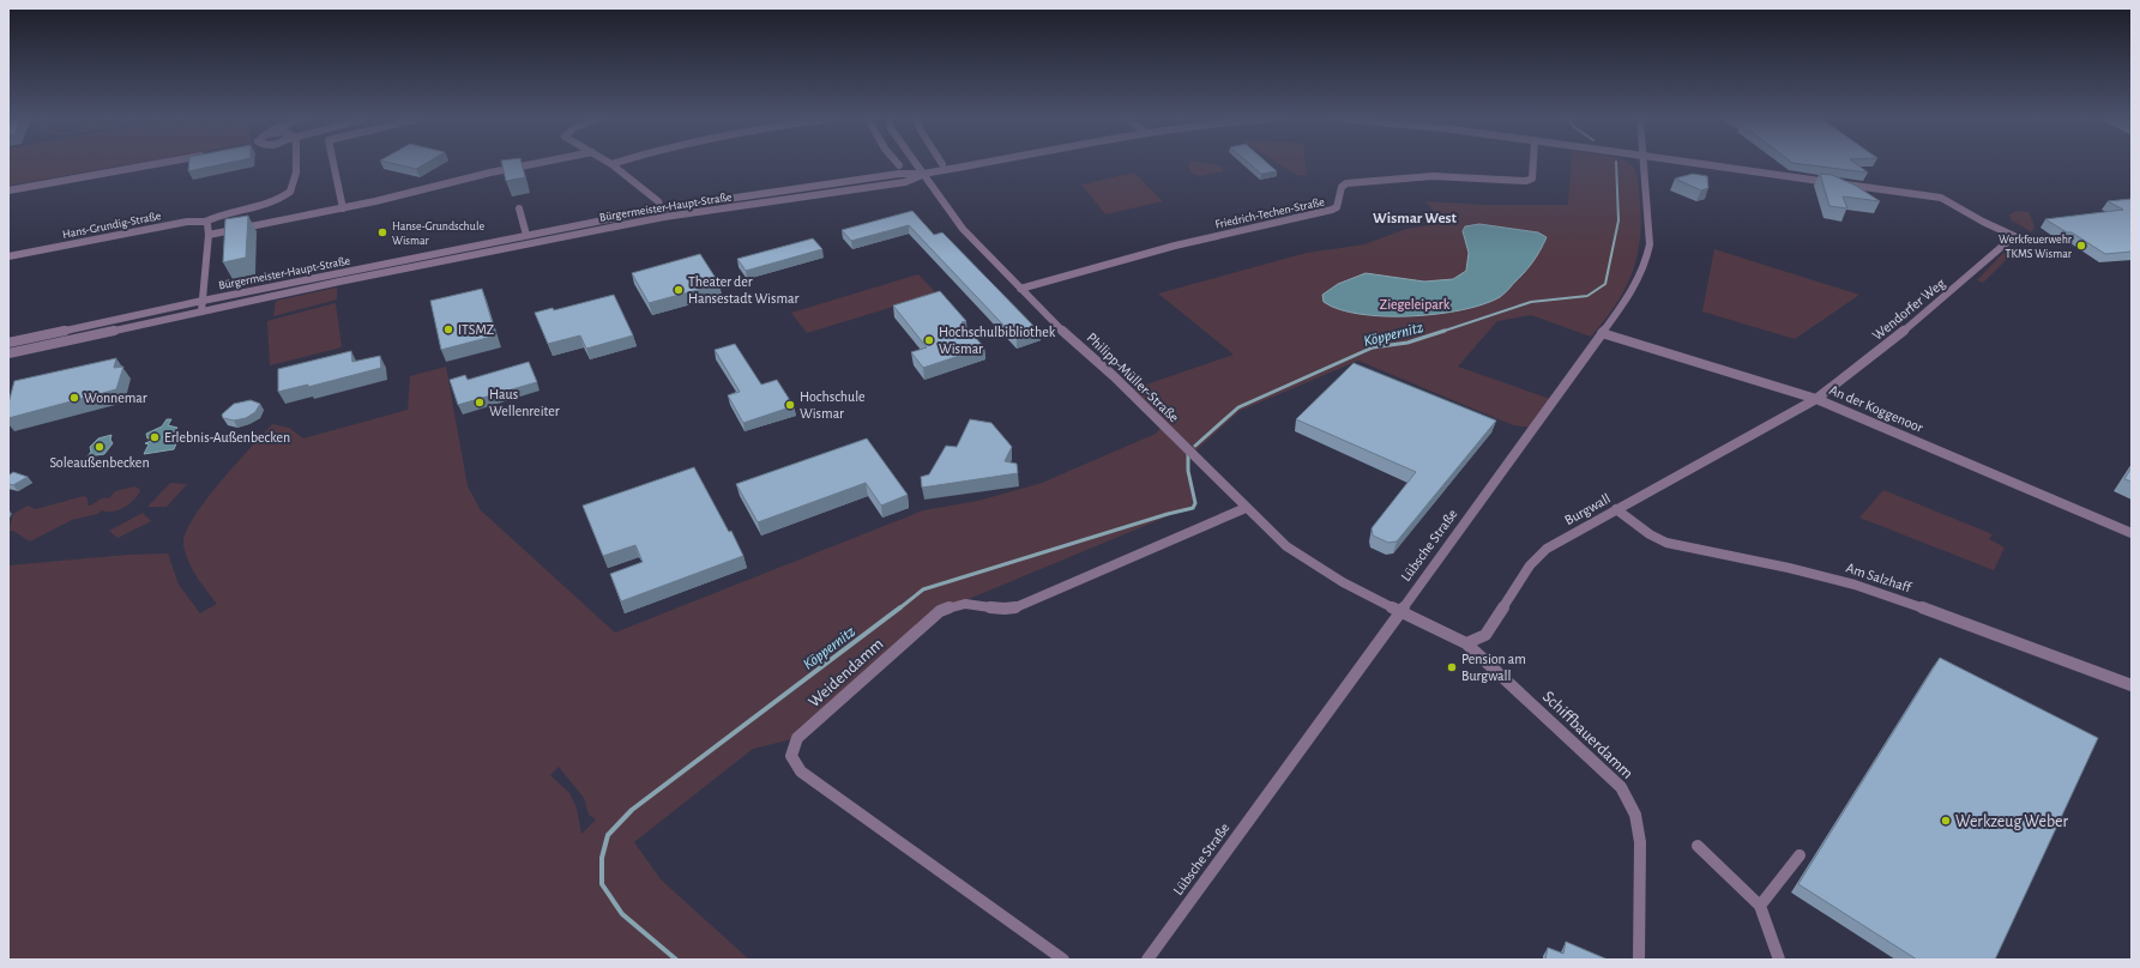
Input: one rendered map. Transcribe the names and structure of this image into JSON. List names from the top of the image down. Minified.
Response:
{"streets":{"street":["Bürgermeister-Haupt-Straße","Friedrich-Techen-Straße","Hans-Grundig-Straße","Wendorfer Weg","Philipp-Müller-Straße","An der Koggenoor","Burgwall","Lübsche Straße","Am Salzhaff","Weidendamm","Schiffbauerdamm"]},"crossings":[["Bürgermeister-Haupt-Straße","Philipp-Müller-Straße"],["Friedrich-Techen-Straße","Philipp-Müller-Straße"],["Wendorfer Weg","An der Koggenoor"],["Wendorfer Weg","Burgwall"],["Philipp-Müller-Straße","Lübsche Straße"],["Philipp-Müller-Straße","Weidendamm"],["An der Koggenoor","Burgwall"],["An der Koggenoor","Lübsche Straße"],["Burgwall","Am Salzhaff"],["Burgwall","Schiffbauerdamm"]],"districts":["Wismar West"],"water":["Köppernitz"],"parks":["Ziegeleipark"],"places":["Hanse-Grundschule Wismar","Werkfeuerwehr TKMS Wismar","Theater der Hansestadt Wismar","ITSMZ","Hochschulbibliothek Wismar","Wonnemar","Haus Wellenreiter","Hochschule Wismar","Erlebnis-Außenbecken","Soleaußenbecken","Pension am Burgwall","Werkzeug Weber"]}
